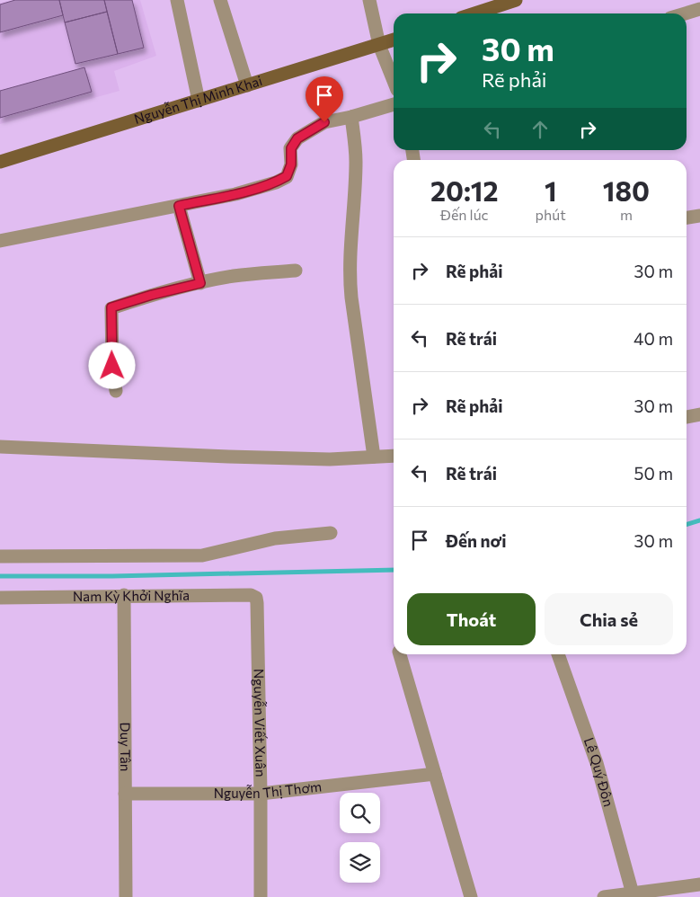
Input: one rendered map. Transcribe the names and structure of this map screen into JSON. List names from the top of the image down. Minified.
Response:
{"streets":{"main road":["Nguyễn Thị Minh Khai"],"street":["Nam Kỳ Khởi Nghĩa","Nguyễn Viết Xuân","Duy Tân","Lê Quý Đôn","Nguyễn Thị Thơm"]},"crossings":[["Nam Kỳ Khởi Nghĩa","Nguyễn Viết Xuân"],["Nam Kỳ Khởi Nghĩa","Duy Tân"],["Nguyễn Viết Xuân","Nguyễn Thị Thơm"],["Duy Tân","Nguyễn Thị Thơm"]],"page":{"turn":["30 m","Rẽ phải"],"eta":["20:12","Đến lúc","1","phút","180","m"],"list":[{"name":"Rẽ phải","value":"30 m"},{"name":"Rẽ trái","value":"40 m"},{"name":"Rẽ phải","value":"30 m"},{"name":"Rẽ trái","value":"50 m"},{"name":"Đến nơi","value":"30 m"}],"buttons":["Thoát","Chia sẻ"]}}
